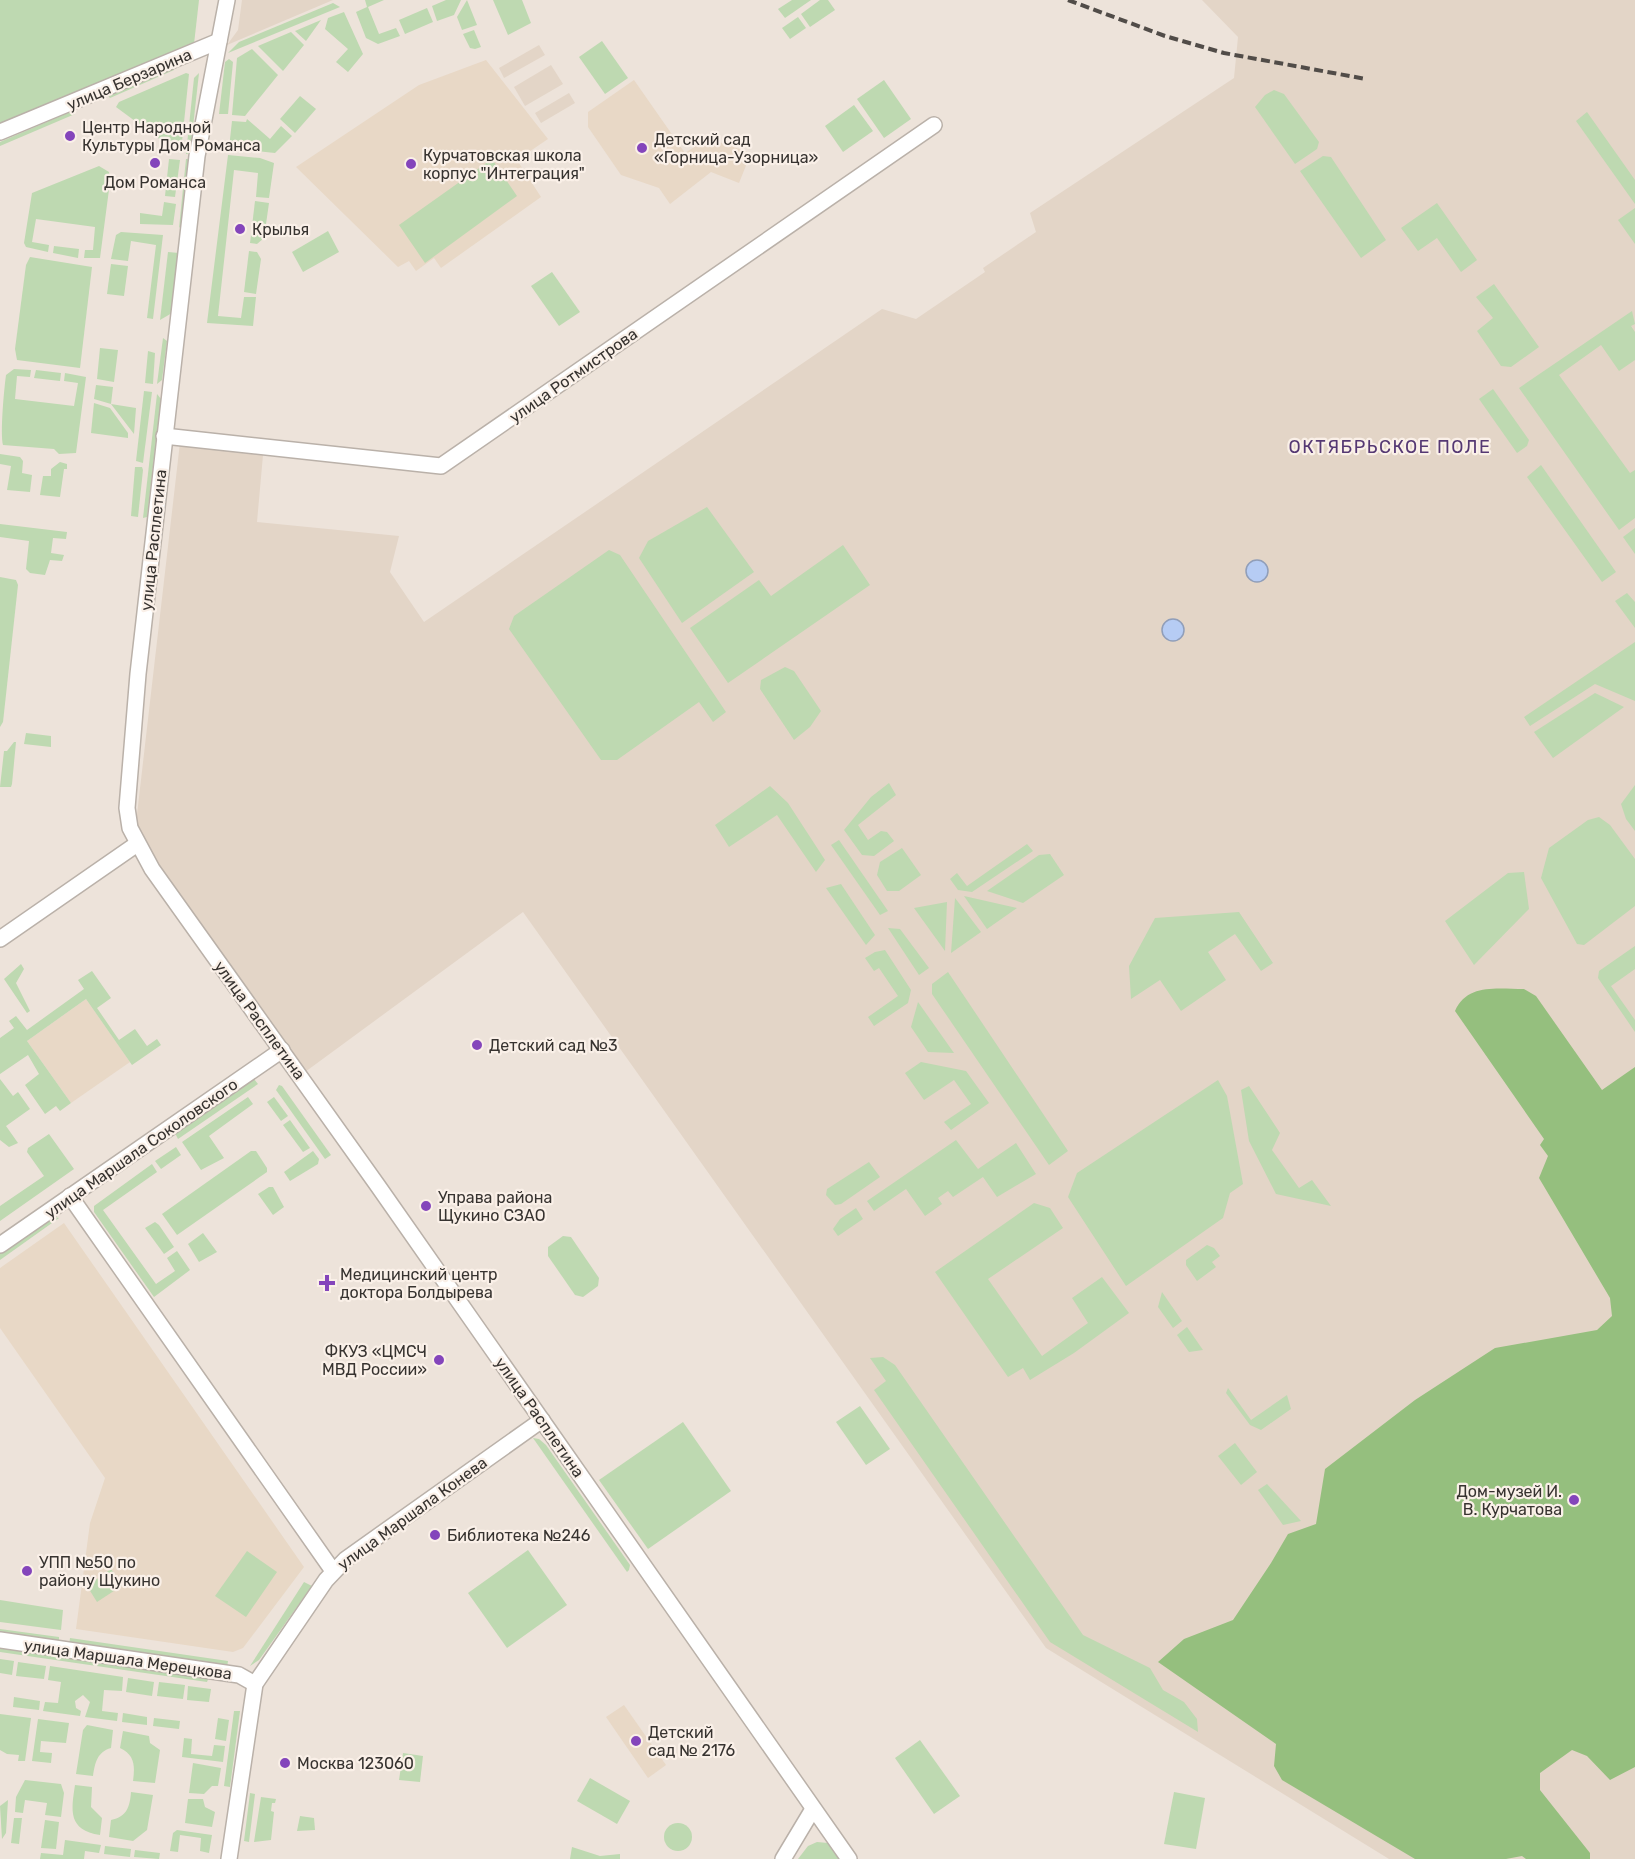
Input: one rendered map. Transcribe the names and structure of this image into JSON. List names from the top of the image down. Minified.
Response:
{"streets":{"street":["улица Берзарина","улица Ротмистрова","улица Расплетина","улица Маршала Соколовского","улица Маршала Конева","улица Маршала Мерецкова"]},"crossings":[["улица Берзарина","улица Расплетина"],["улица Ротмистрова","улица Расплетина"],["улица Расплетина","улица Маршала Соколовского"],["улица Расплетина","улица Маршала Конева"],["улица Маршала Конева","улица Маршала Мерецкова"]],"districts":["ОКТЯБРЬСКОЕ ПОЛЕ"],"places":{"other":["Центр Народной Культуры Дом Романса","Детский сад «Горница-Узорница»","Дом Романса","Курчатовская школа корпус \"Интеграция\"","Крылья","Детский сад №3","Управа района Щукино СЗАО","ФКУЗ «ЦМСЧ МВД России»","Дом-музей И. В. Курчатова","Библиотека №246","УПП №50 по району Щукино","Детский сад № 2176","Москва 123060"],"health":["Медицинский центр доктора Болдырева"]}}
